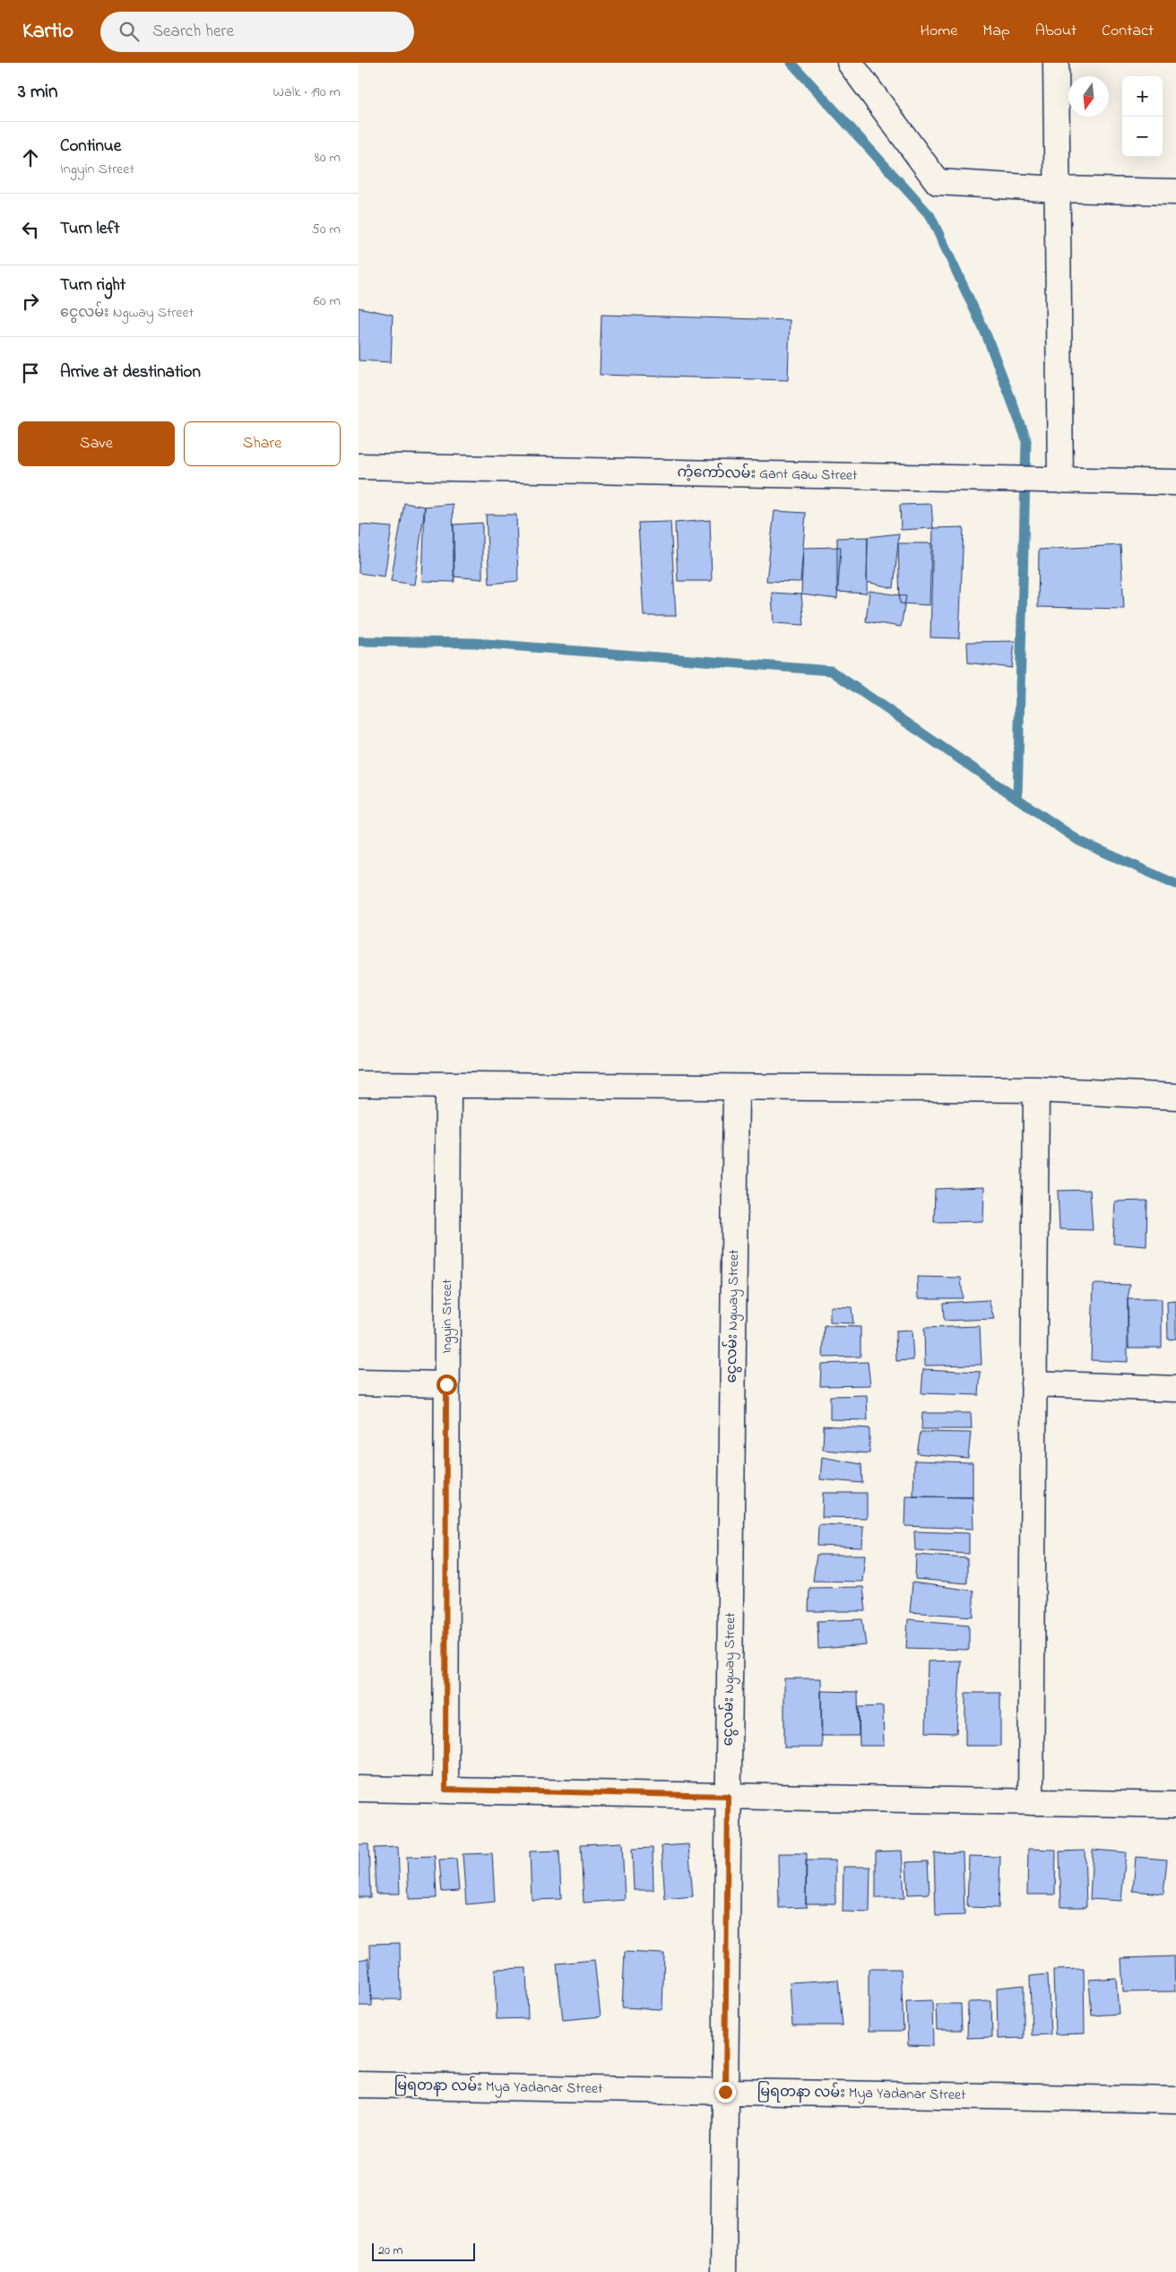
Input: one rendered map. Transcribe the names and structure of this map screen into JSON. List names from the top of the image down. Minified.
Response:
{"streets":{"street":["ကံ့ကော်လမ်း Gant Gaw Street","Ingyin Street","ငွေလမ်း Ngway Street","မြရတနာ လမ်း Mya Yadanar Street"]},"crossings":[["ငွေလမ်း Ngway Street","မြရတနာ လမ်း Mya Yadanar Street"]],"scale_bar":"20 m","north":"bottom","page":{"header":"Kartio","search":"Search here","nav":["Home","Map","About","Contact"],"heading":["3 min","Walk · 190 m"],"map_buttons":["+","−"],"list":[["Continue","Ingyin Street","80 m"],["Turn left","50 m"],["Turn right","ငွေလမ်း Ngway Street","60 m"],"Arrive at destination"],"buttons":["Save","Share"],"scale":"20 m"}}
